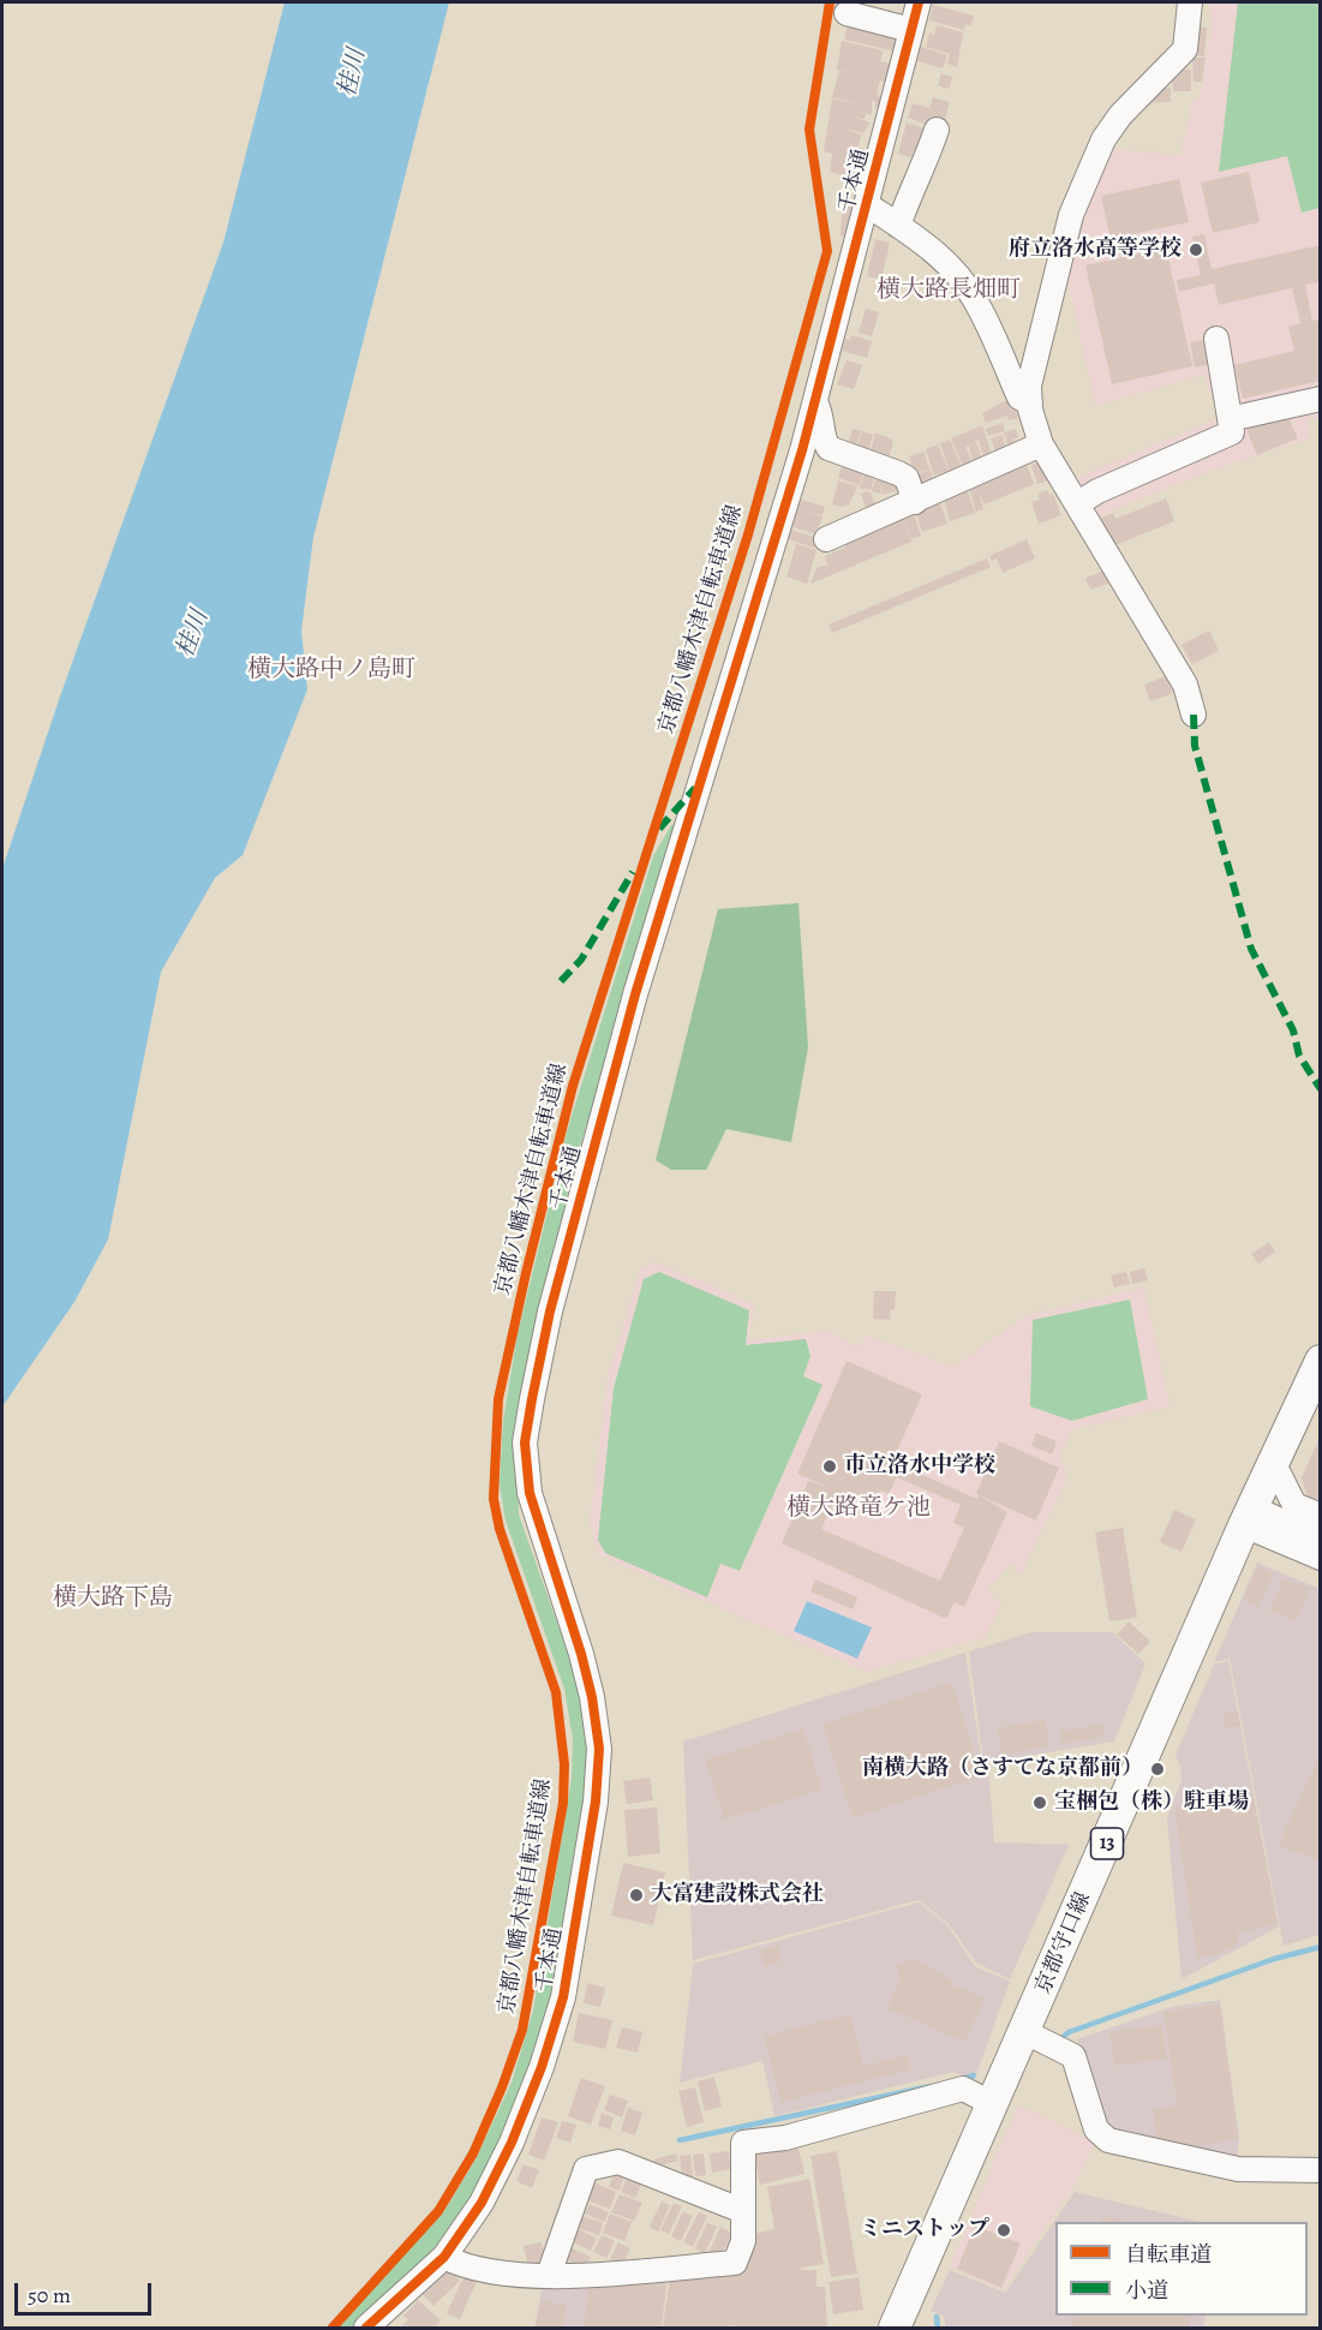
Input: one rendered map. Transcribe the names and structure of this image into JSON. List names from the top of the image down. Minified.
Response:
{"streets":{"main road":["13","京都守口線"],"street":["千本通"],"cycle path":["京都八幡木津自転車道線"]},"districts":["横大路長畑町","横大路中ノ島町","横大路竜ケ池","横大路下島"],"water":["桂川"],"places":["府立洛水高等学校","市立洛水中学校","南横大路（さすてな京都前）","宝梱包（株）駐車場","大富建設株式会社","ミニストップ"],"legend":["自転車道","小道"],"scale_bar":"50 m"}
